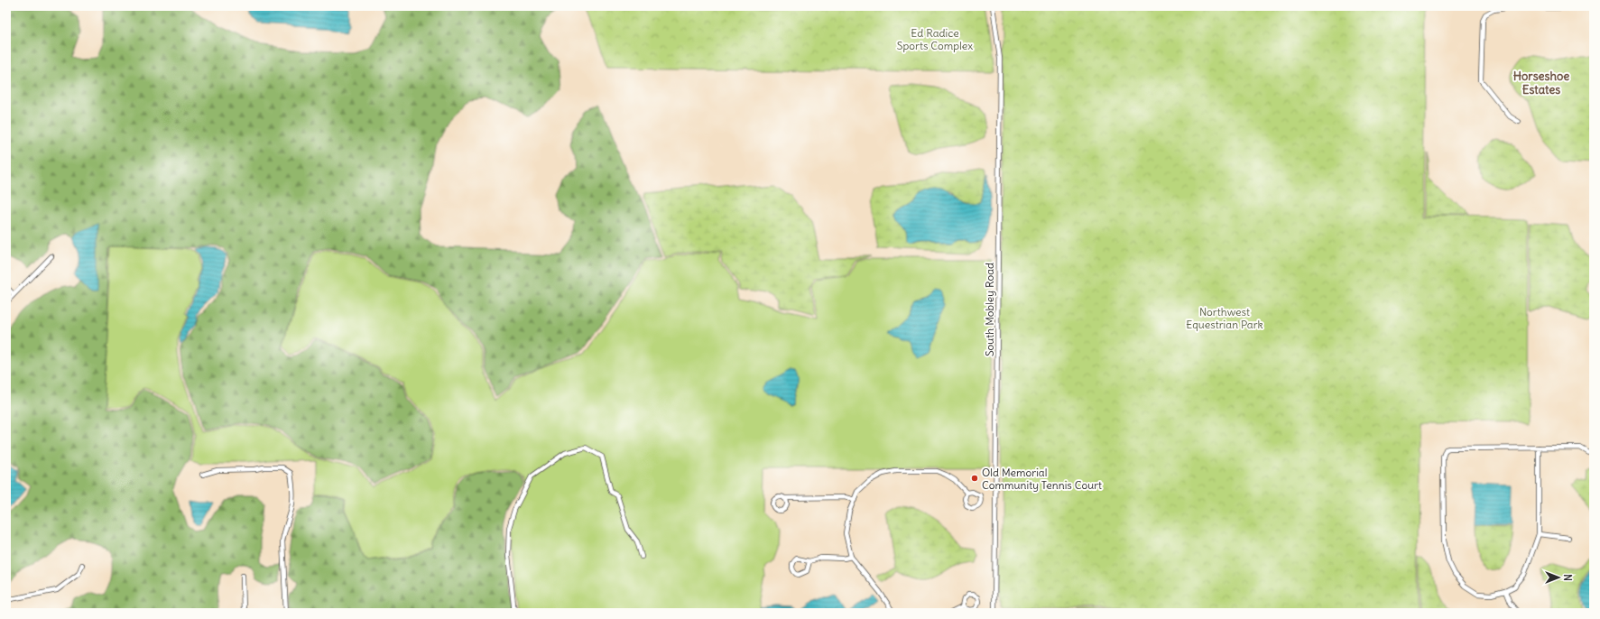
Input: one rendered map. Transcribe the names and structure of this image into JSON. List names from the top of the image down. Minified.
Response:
{"streets":{"street":["South Mobley Road"]},"districts":["Horseshoe Estates"],"parks":["Ed Radice Sports Complex","Northwest Equestrian Park"],"places":["Old Memorial Community Tennis Court"],"north":"right"}
